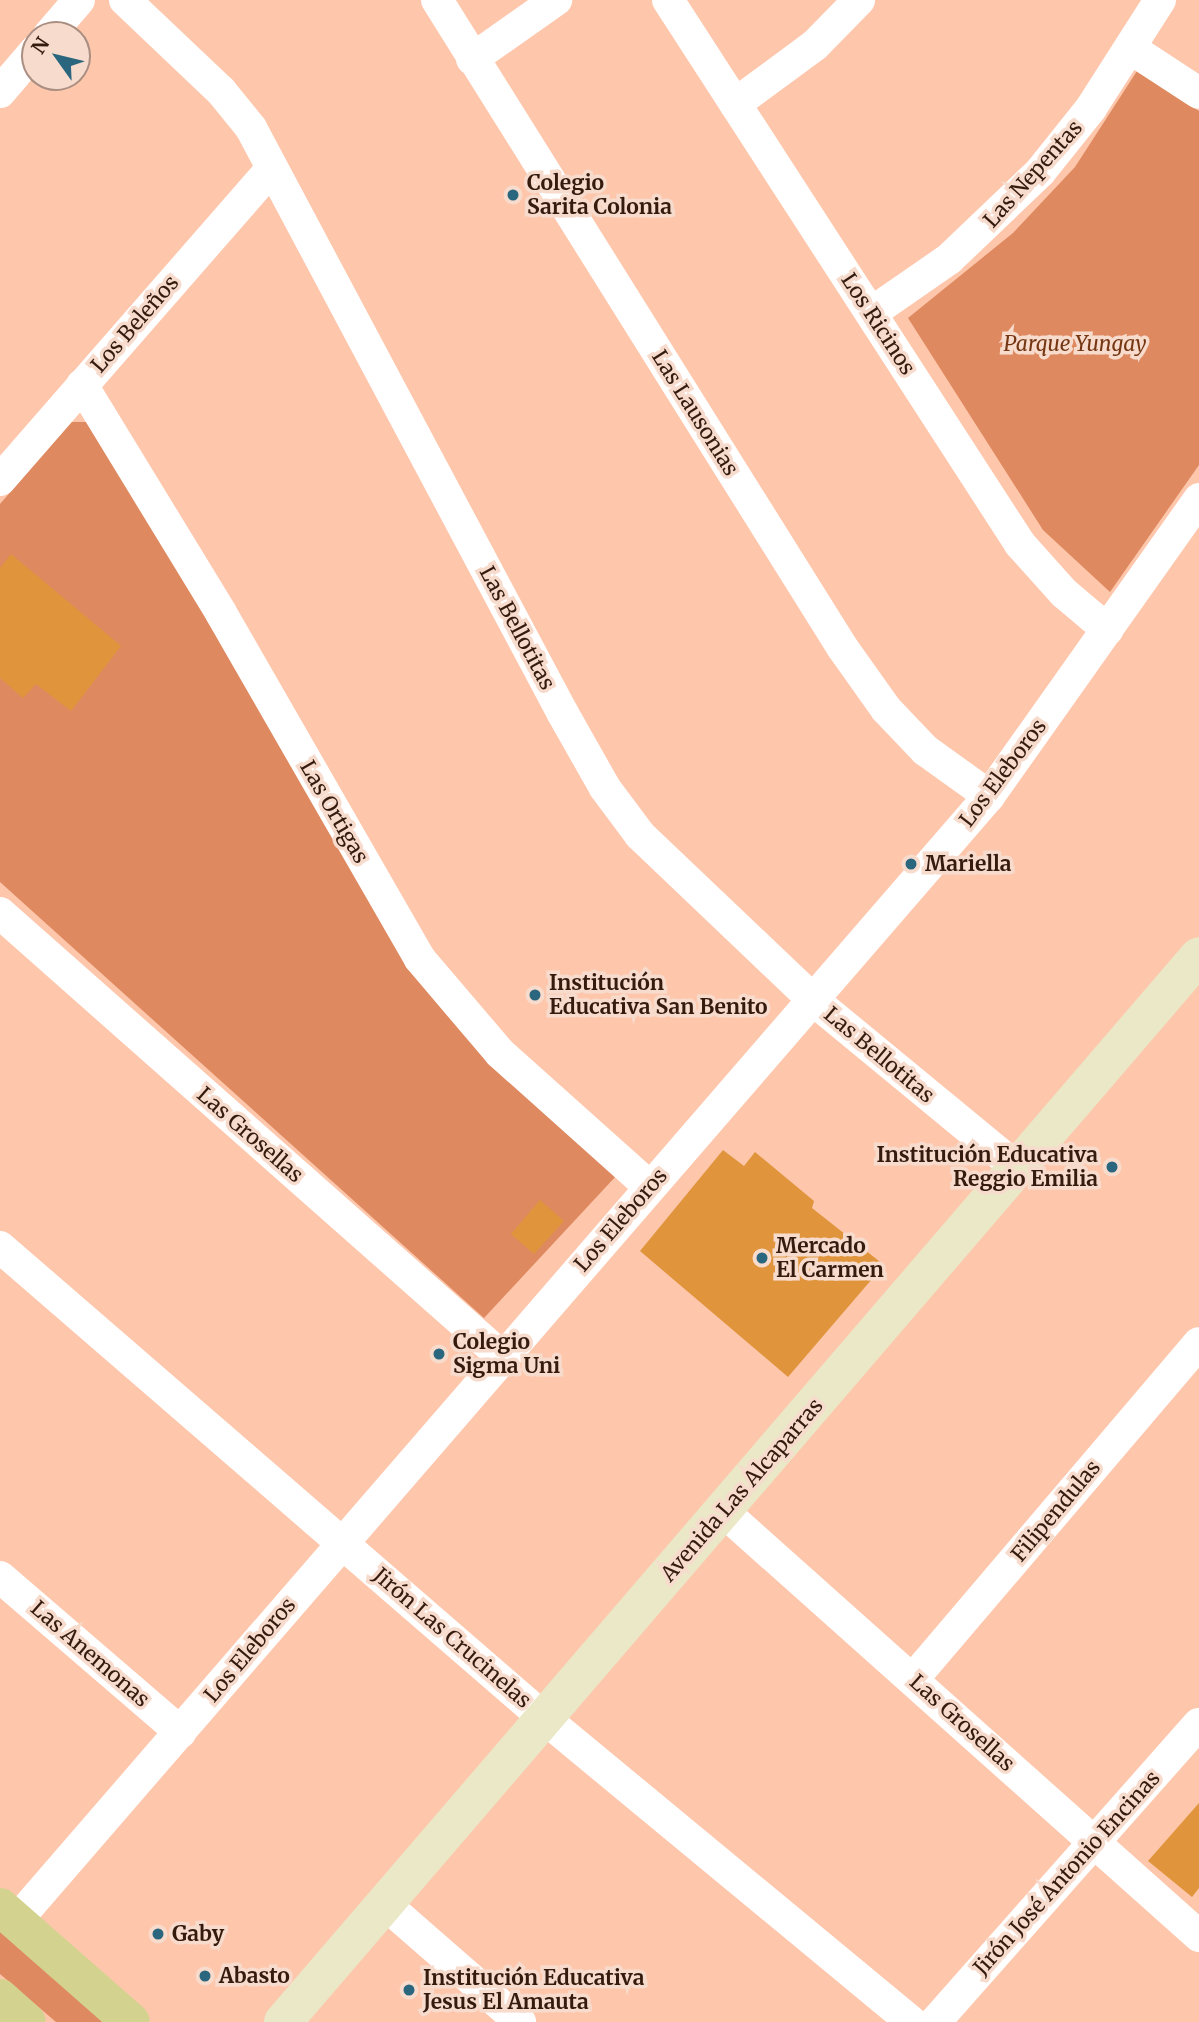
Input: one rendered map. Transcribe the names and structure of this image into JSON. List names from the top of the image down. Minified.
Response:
{"streets":{"street":["Las Nepentas","Los Beleños","Los Ricinos","Las Lausonias","Las Bellotitas","Los Eleboros","Las Ortigas","Las Grosellas","Avenida Las Alcaparras","Filipendulas","Jirón Las Crucinelas","Las Anemonas","Jirón José Antonio Encinas"]},"crossings":[["Las Nepentas","Los Ricinos"],["Los Beleños","Las Bellotitas"],["Los Beleños","Las Ortigas"],["Los Ricinos","Los Eleboros"],["Las Lausonias","Los Eleboros"],["Las Bellotitas","Los Eleboros"],["Las Bellotitas","Avenida Las Alcaparras"],["Los Eleboros","Las Ortigas"],["Los Eleboros","Las Grosellas"],["Los Eleboros","Jirón Las Crucinelas"],["Los Eleboros","Las Anemonas"],["Las Grosellas","Avenida Las Alcaparras"],["Las Grosellas","Filipendulas"],["Las Grosellas","Jirón José Antonio Encinas"],["Avenida Las Alcaparras","Jirón Las Crucinelas"]],"parks":["Parque Yungay"],"places":["Colegio Sarita Colonia","Mariella","Institución Educativa San Benito","Institución Educativa Reggio Emilia","Mercado El Carmen","Colegio Sigma Uni","Gaby","Abasto","Institución Educativa Jesus El Amauta"],"north":"top left"}
